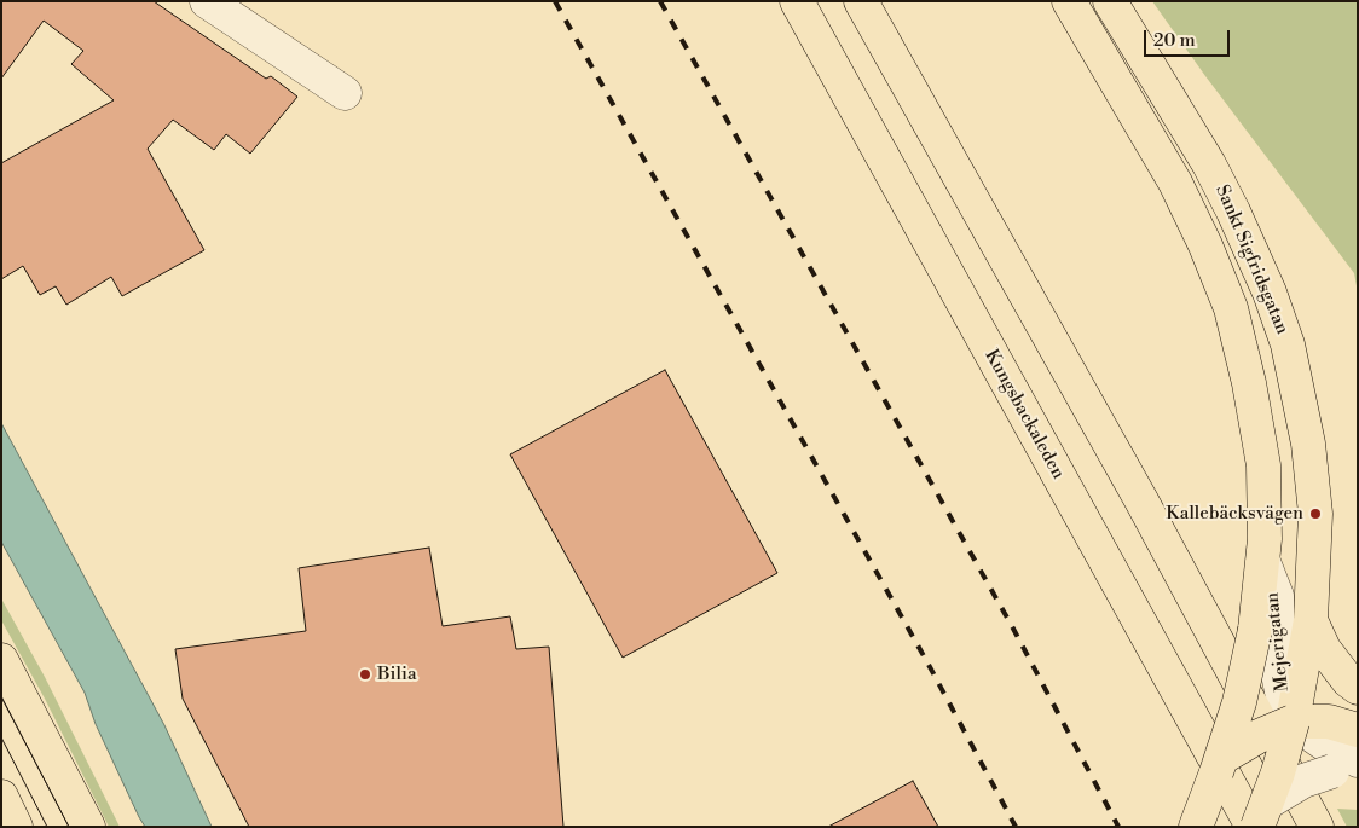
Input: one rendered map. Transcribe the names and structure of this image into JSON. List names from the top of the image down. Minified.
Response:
{"streets":{"main road":["Sankt Sigfridsgatan","Kungsbackaleden","Mejerigatan"]},"crossings":[["Sankt Sigfridsgatan","Kungsbackaleden"],["Sankt Sigfridsgatan","Mejerigatan"]],"places":["Kallebäcksvägen","Bilia"],"scale_bar":"20 m"}
